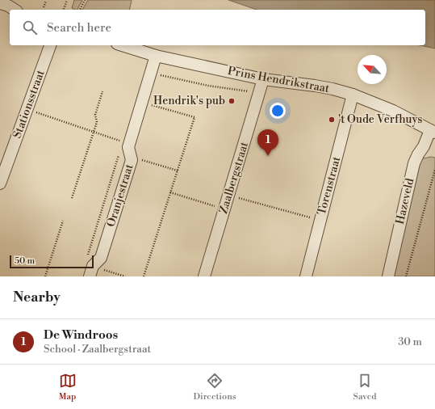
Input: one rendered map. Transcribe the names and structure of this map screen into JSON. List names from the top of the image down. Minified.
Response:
{"streets":{"street":["Prins Hendrikstraat","Stationsstraat","Zaalbergstraat","Torenstraat","Oranjestraat","Hazeveld"]},"crossings":[["Prins Hendrikstraat","Zaalbergstraat"],["Prins Hendrikstraat","Torenstraat"],["Prins Hendrikstraat","Oranjestraat"],["Prins Hendrikstraat","Hazeveld"]],"places":["Hendrik's pub","'t Oude Verfhuys"],"scale_bar":"50 m","north":"top left","page":{"search":"Search here","pins":"1","scale":"50 m","heading":"Nearby","list":[{"mark":"1","name":"De Windroos","note":"School · Zaalbergstraat","value":"30 m"}],"nav":["Map","Directions","Saved"]}}
